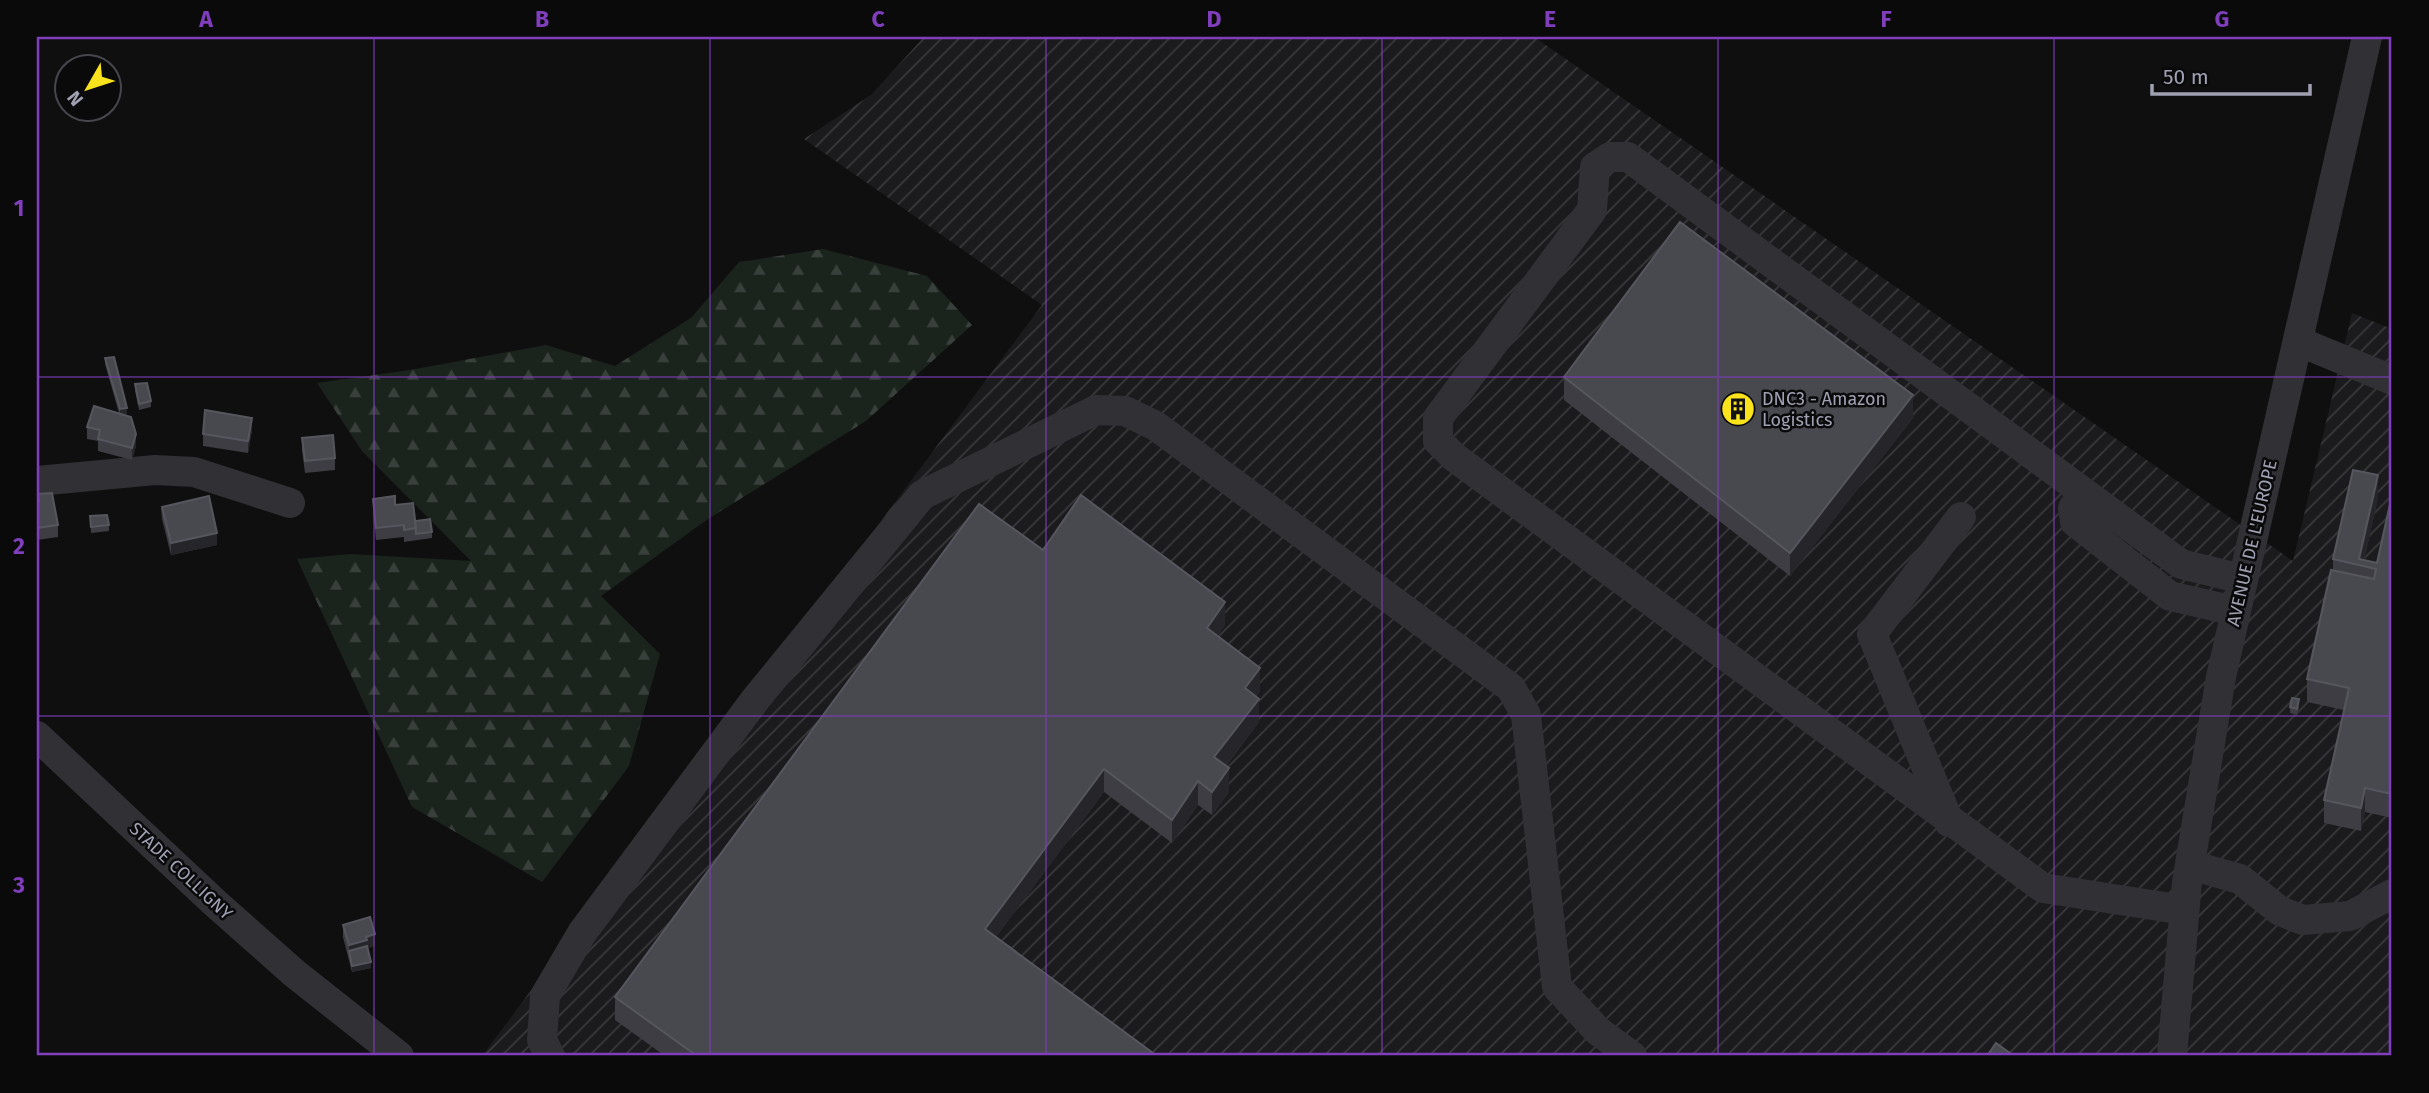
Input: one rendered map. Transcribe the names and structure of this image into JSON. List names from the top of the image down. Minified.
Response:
{"streets":{"street":["AVENUE DE L'EUROPE","STADE COLLIGNY"]},"places":{"building":["DNC3 - Amazon Logistics"]},"scale_bar":"50 m","north":"bottom left","grid":{"columns":["A","B","C","D","E","F","G"],"rows":["1","2","3"]}}
